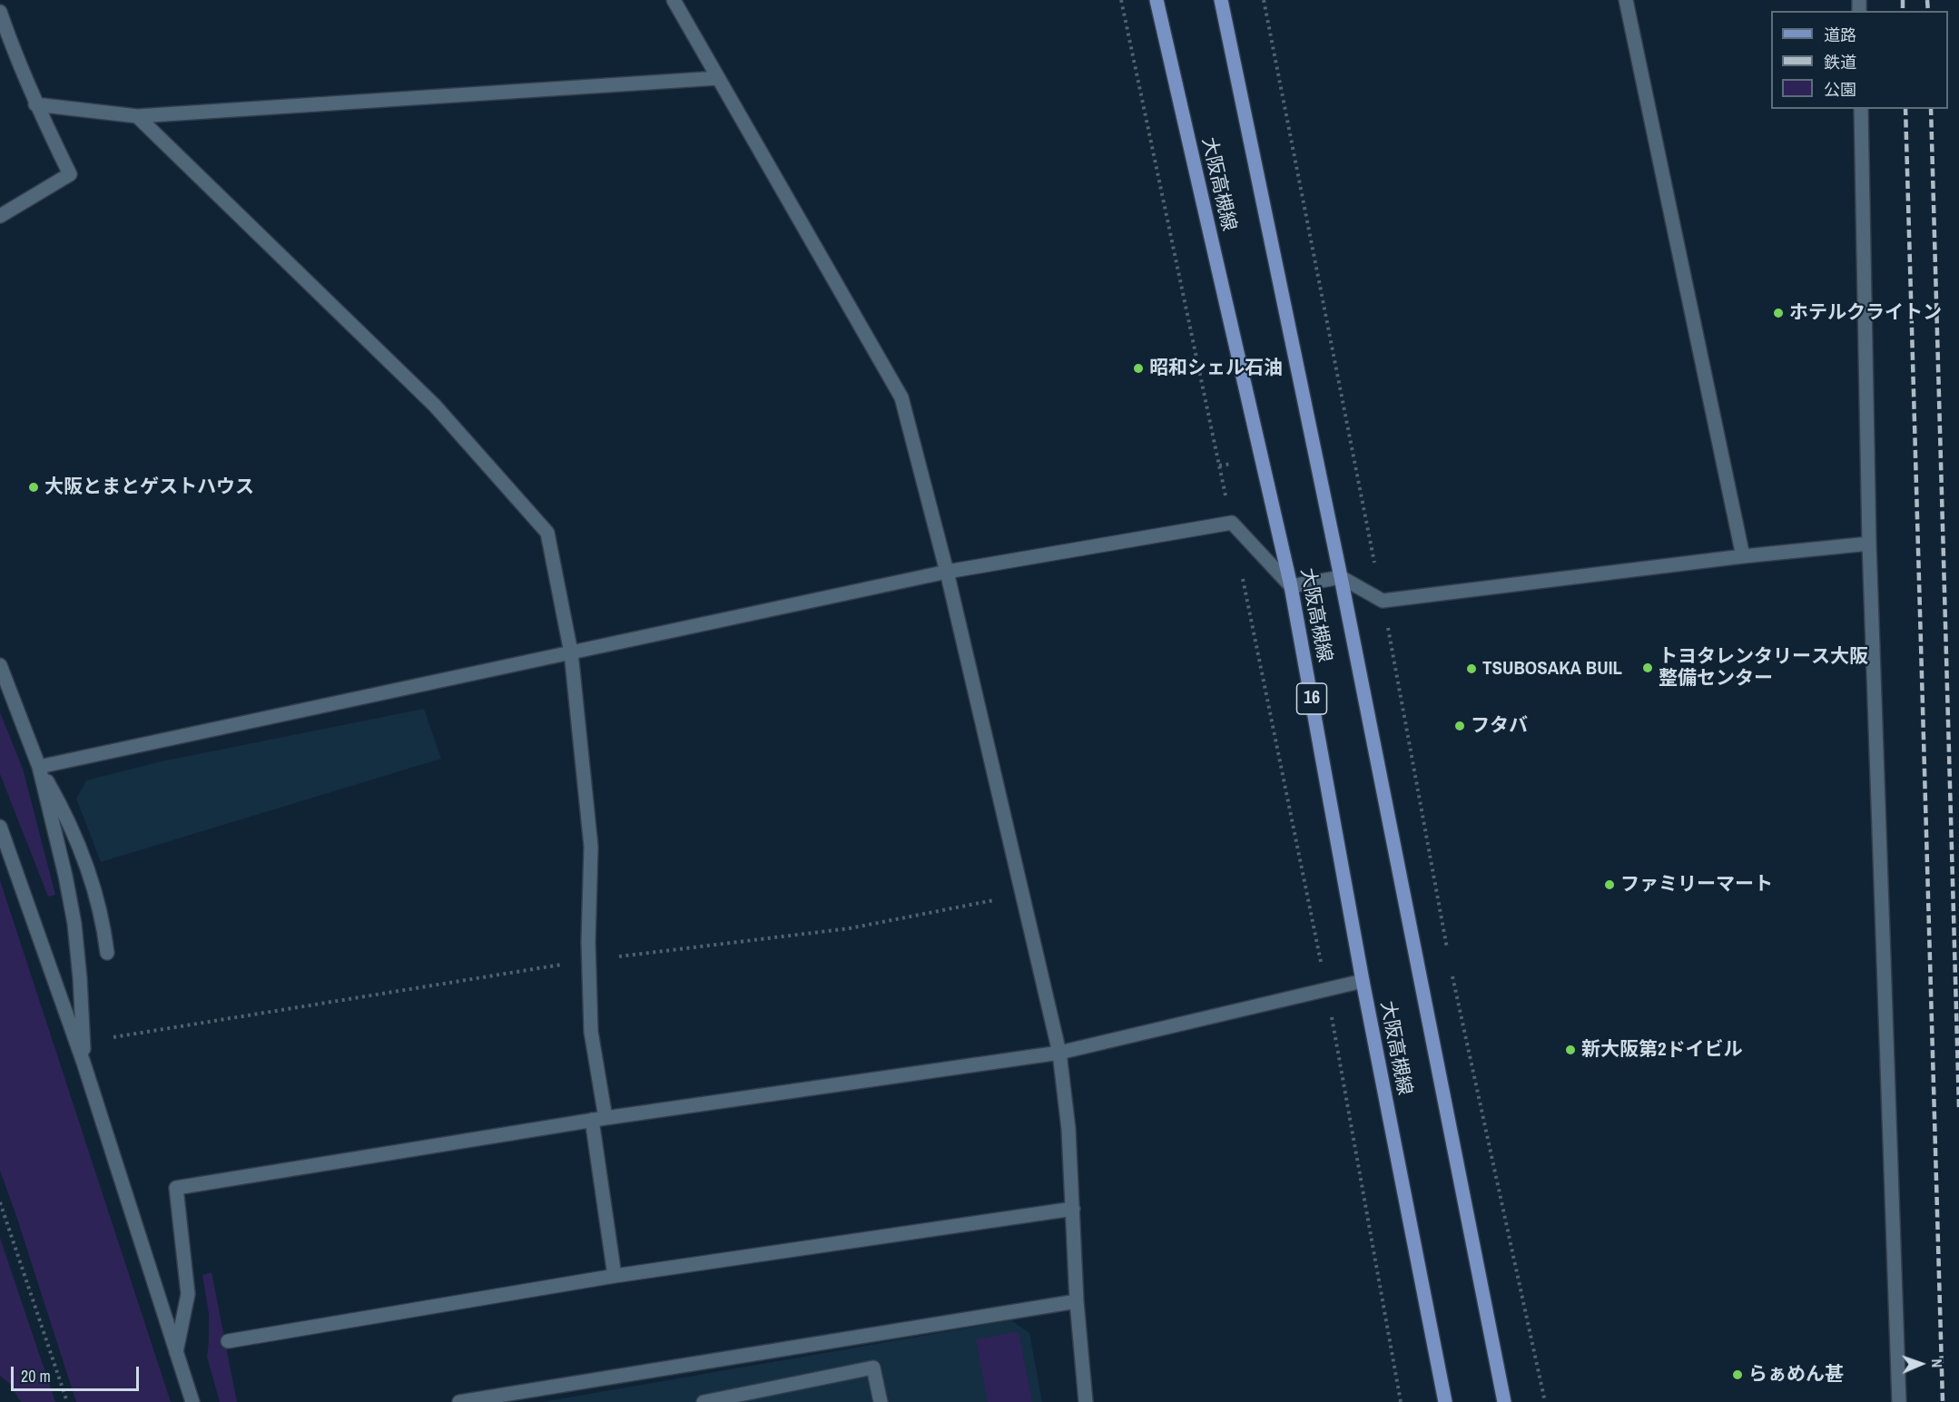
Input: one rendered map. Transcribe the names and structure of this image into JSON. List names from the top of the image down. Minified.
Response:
{"streets":{"main road":["大阪高槻線","16"]},"places":["ホテルクライトン","昭和シェル石油","大阪とまとゲストハウス","トヨタレンタリース大阪 整備センター","TSUBOSAKA BUIL","フタバ","ファミリーマート","新大阪第2ドイビル","らぁめん甚"],"legend":["道路","鉄道","公園"],"scale_bar":"20 m","north":"right"}
